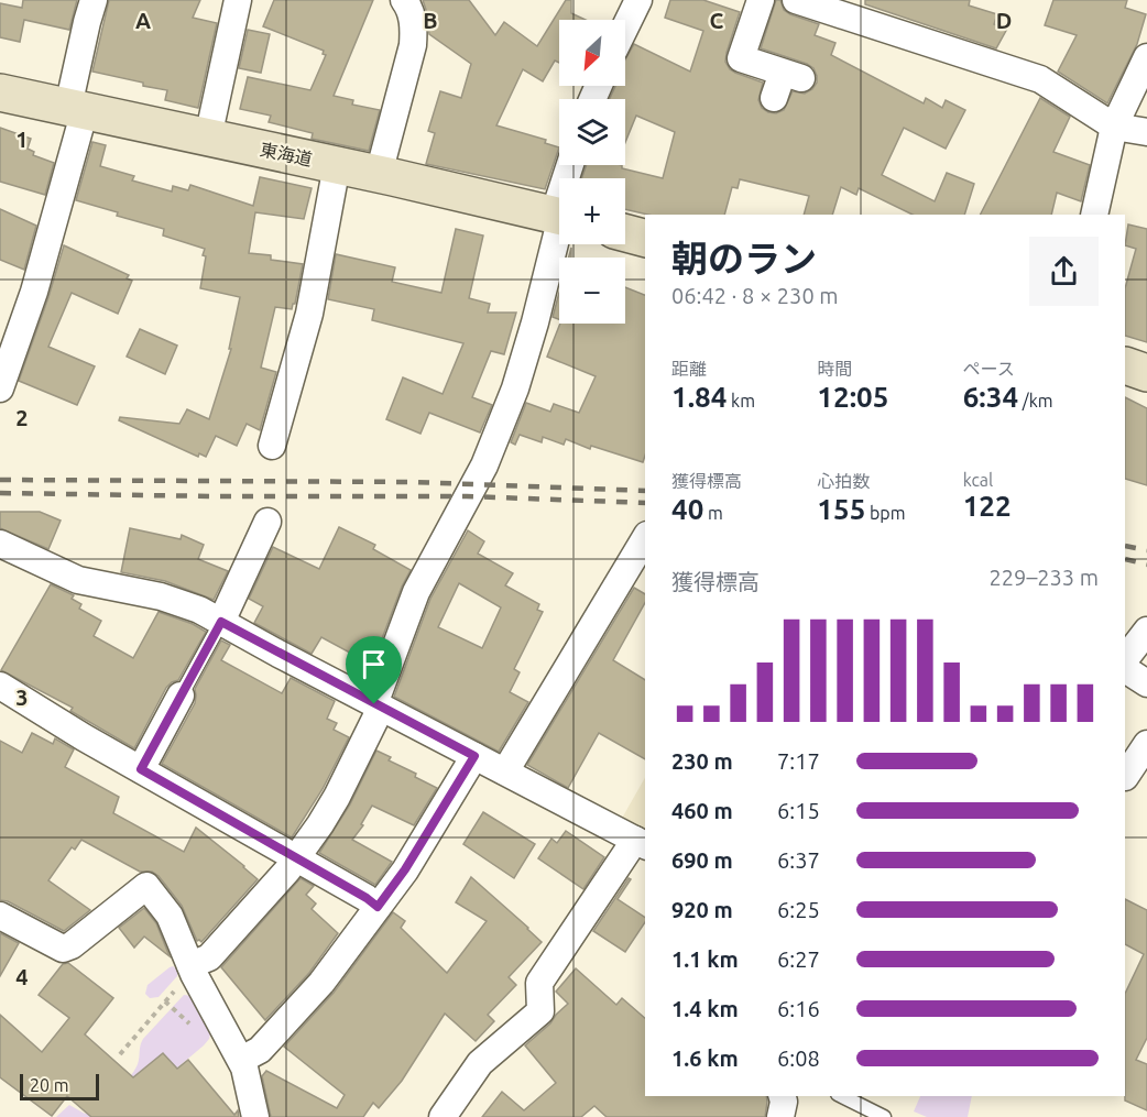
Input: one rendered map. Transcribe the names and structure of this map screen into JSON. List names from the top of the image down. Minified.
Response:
{"streets":{"main road":["東海道"]},"scale_bar":"20 m","north":"bottom left","page":{"map_buttons":["+","−"],"heading":["朝のラン","06:42 · 8 × 230 m"],"stats":[["距離","1.84 km"],["時間","12:05"],["ペース","6:34 /km"],["獲得標高","40 m"],["心拍数","155 bpm"],["kcal","122"]],"chart":["獲得標高","229–233 m"],"list":[{"name":"230 m","note":"7:17"},{"name":"460 m","note":"6:15"},{"name":"690 m","note":"6:37"},{"name":"920 m","note":"6:25"},{"name":"1.1 km","note":"6:27"},{"name":"1.4 km","note":"6:16"},{"name":"1.6 km","note":"6:08"}],"scale":"20 m"},"grid":{"columns":["A","B","C","D"],"rows":["1","2","3","4"]}}
